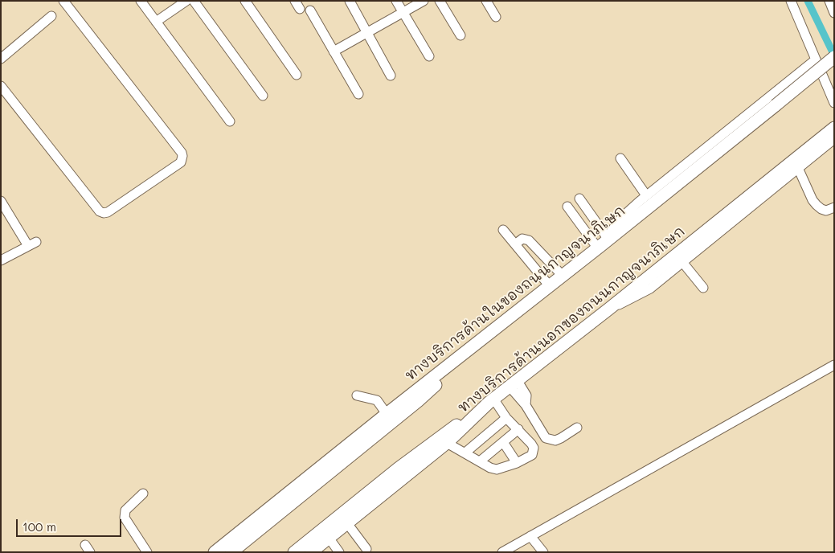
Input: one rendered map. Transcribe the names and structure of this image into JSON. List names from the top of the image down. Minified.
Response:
{"streets":{"main road":["ทางบริการด้านในของถนนกาญจนาภิเษก","ทางบริการด้านนอกของถนนกาญจนาภิเษก"]},"scale_bar":"100 m"}
